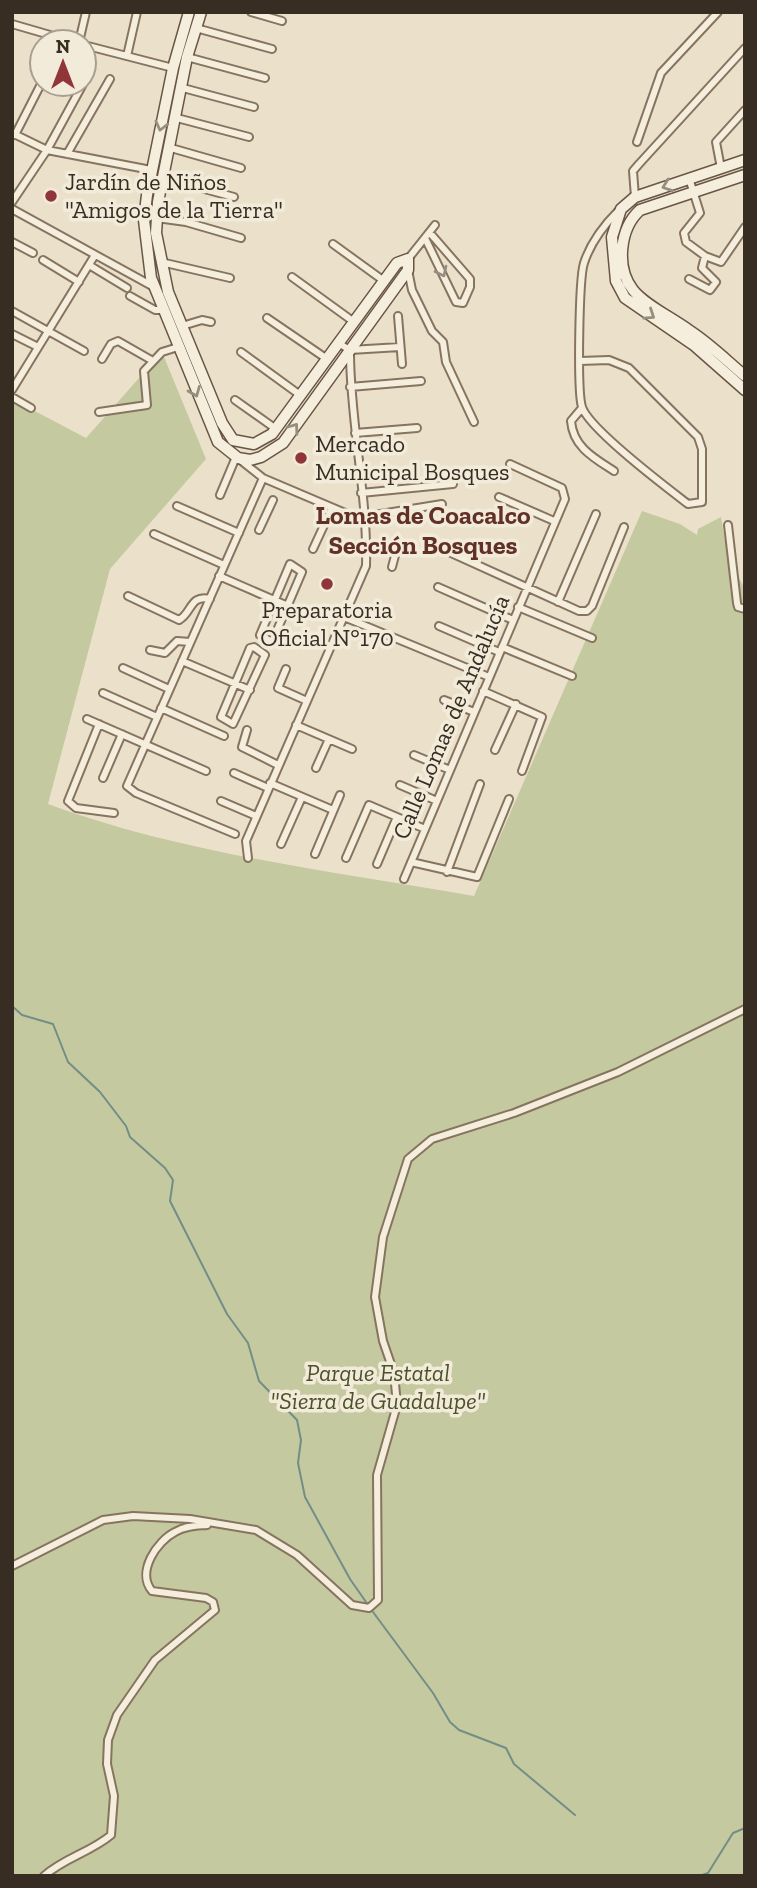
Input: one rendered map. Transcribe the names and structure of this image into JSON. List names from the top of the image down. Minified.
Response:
{"streets":{"street":["Calle Lomas de Andalucía"]},"districts":["Lomas de Coacalco Sección Bosques"],"parks":["Parque Estatal \"Sierra de Guadalupe\""],"places":["Jardín de Niños \"Amigos de la Tierra\"","Mercado Municipal Bosques","Preparatoria Oficial N°170"],"north":"top"}
